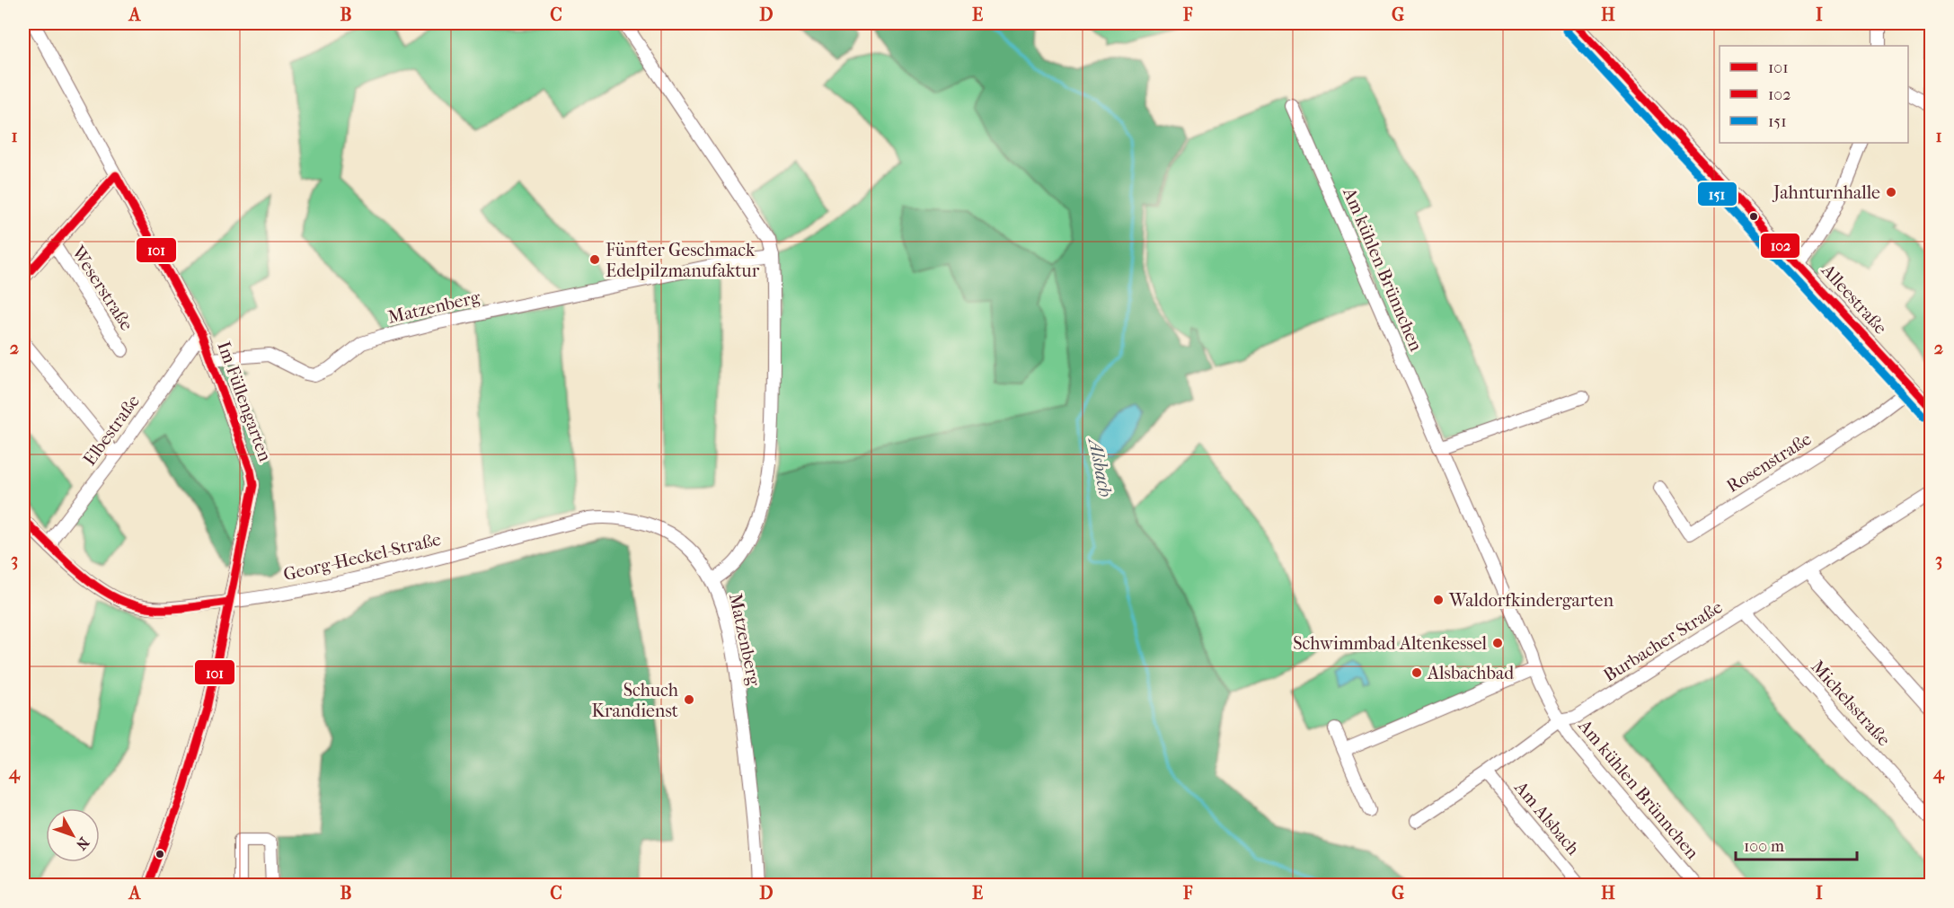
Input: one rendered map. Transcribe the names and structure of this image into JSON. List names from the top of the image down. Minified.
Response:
{"streets":{"street":["Am kühlen Brünnchen","Weserstraße","Alleestraße","Matzenberg","Im Füllengarten","Elbestraße","Rosenstraße","Georg-Heckel-Straße","Burbacher Straße","Michelsstraße","Am Alsbach"]},"crossings":[["Am kühlen Brünnchen","Burbacher Straße"],["Weserstraße","Im Füllengarten"],["Alleestraße","Rosenstraße"],["Matzenberg","Im Füllengarten"],["Matzenberg","Georg-Heckel-Straße"],["Im Füllengarten","Elbestraße"],["Im Füllengarten","Georg-Heckel-Straße"],["Elbestraße","Georg-Heckel-Straße"],["Burbacher Straße","Michelsstraße"],["Burbacher Straße","Am Alsbach"]],"water":["Alsbach"],"places":["Jahnturnhalle","Fünfter Geschmack Edelpilzmanufaktur","Waldorfkindergarten","Schwimmbad Altenkessel","Alsbachbad","Schuch Krandienst"],"lines":["transit line 102","transit line 151","transit line 101"],"legend":["101","102","151"],"scale_bar":"100 m","north":"bottom right","grid":{"columns":["A","B","C","D","E","F","G","H","I"],"rows":["1","2","3","4"]}}
